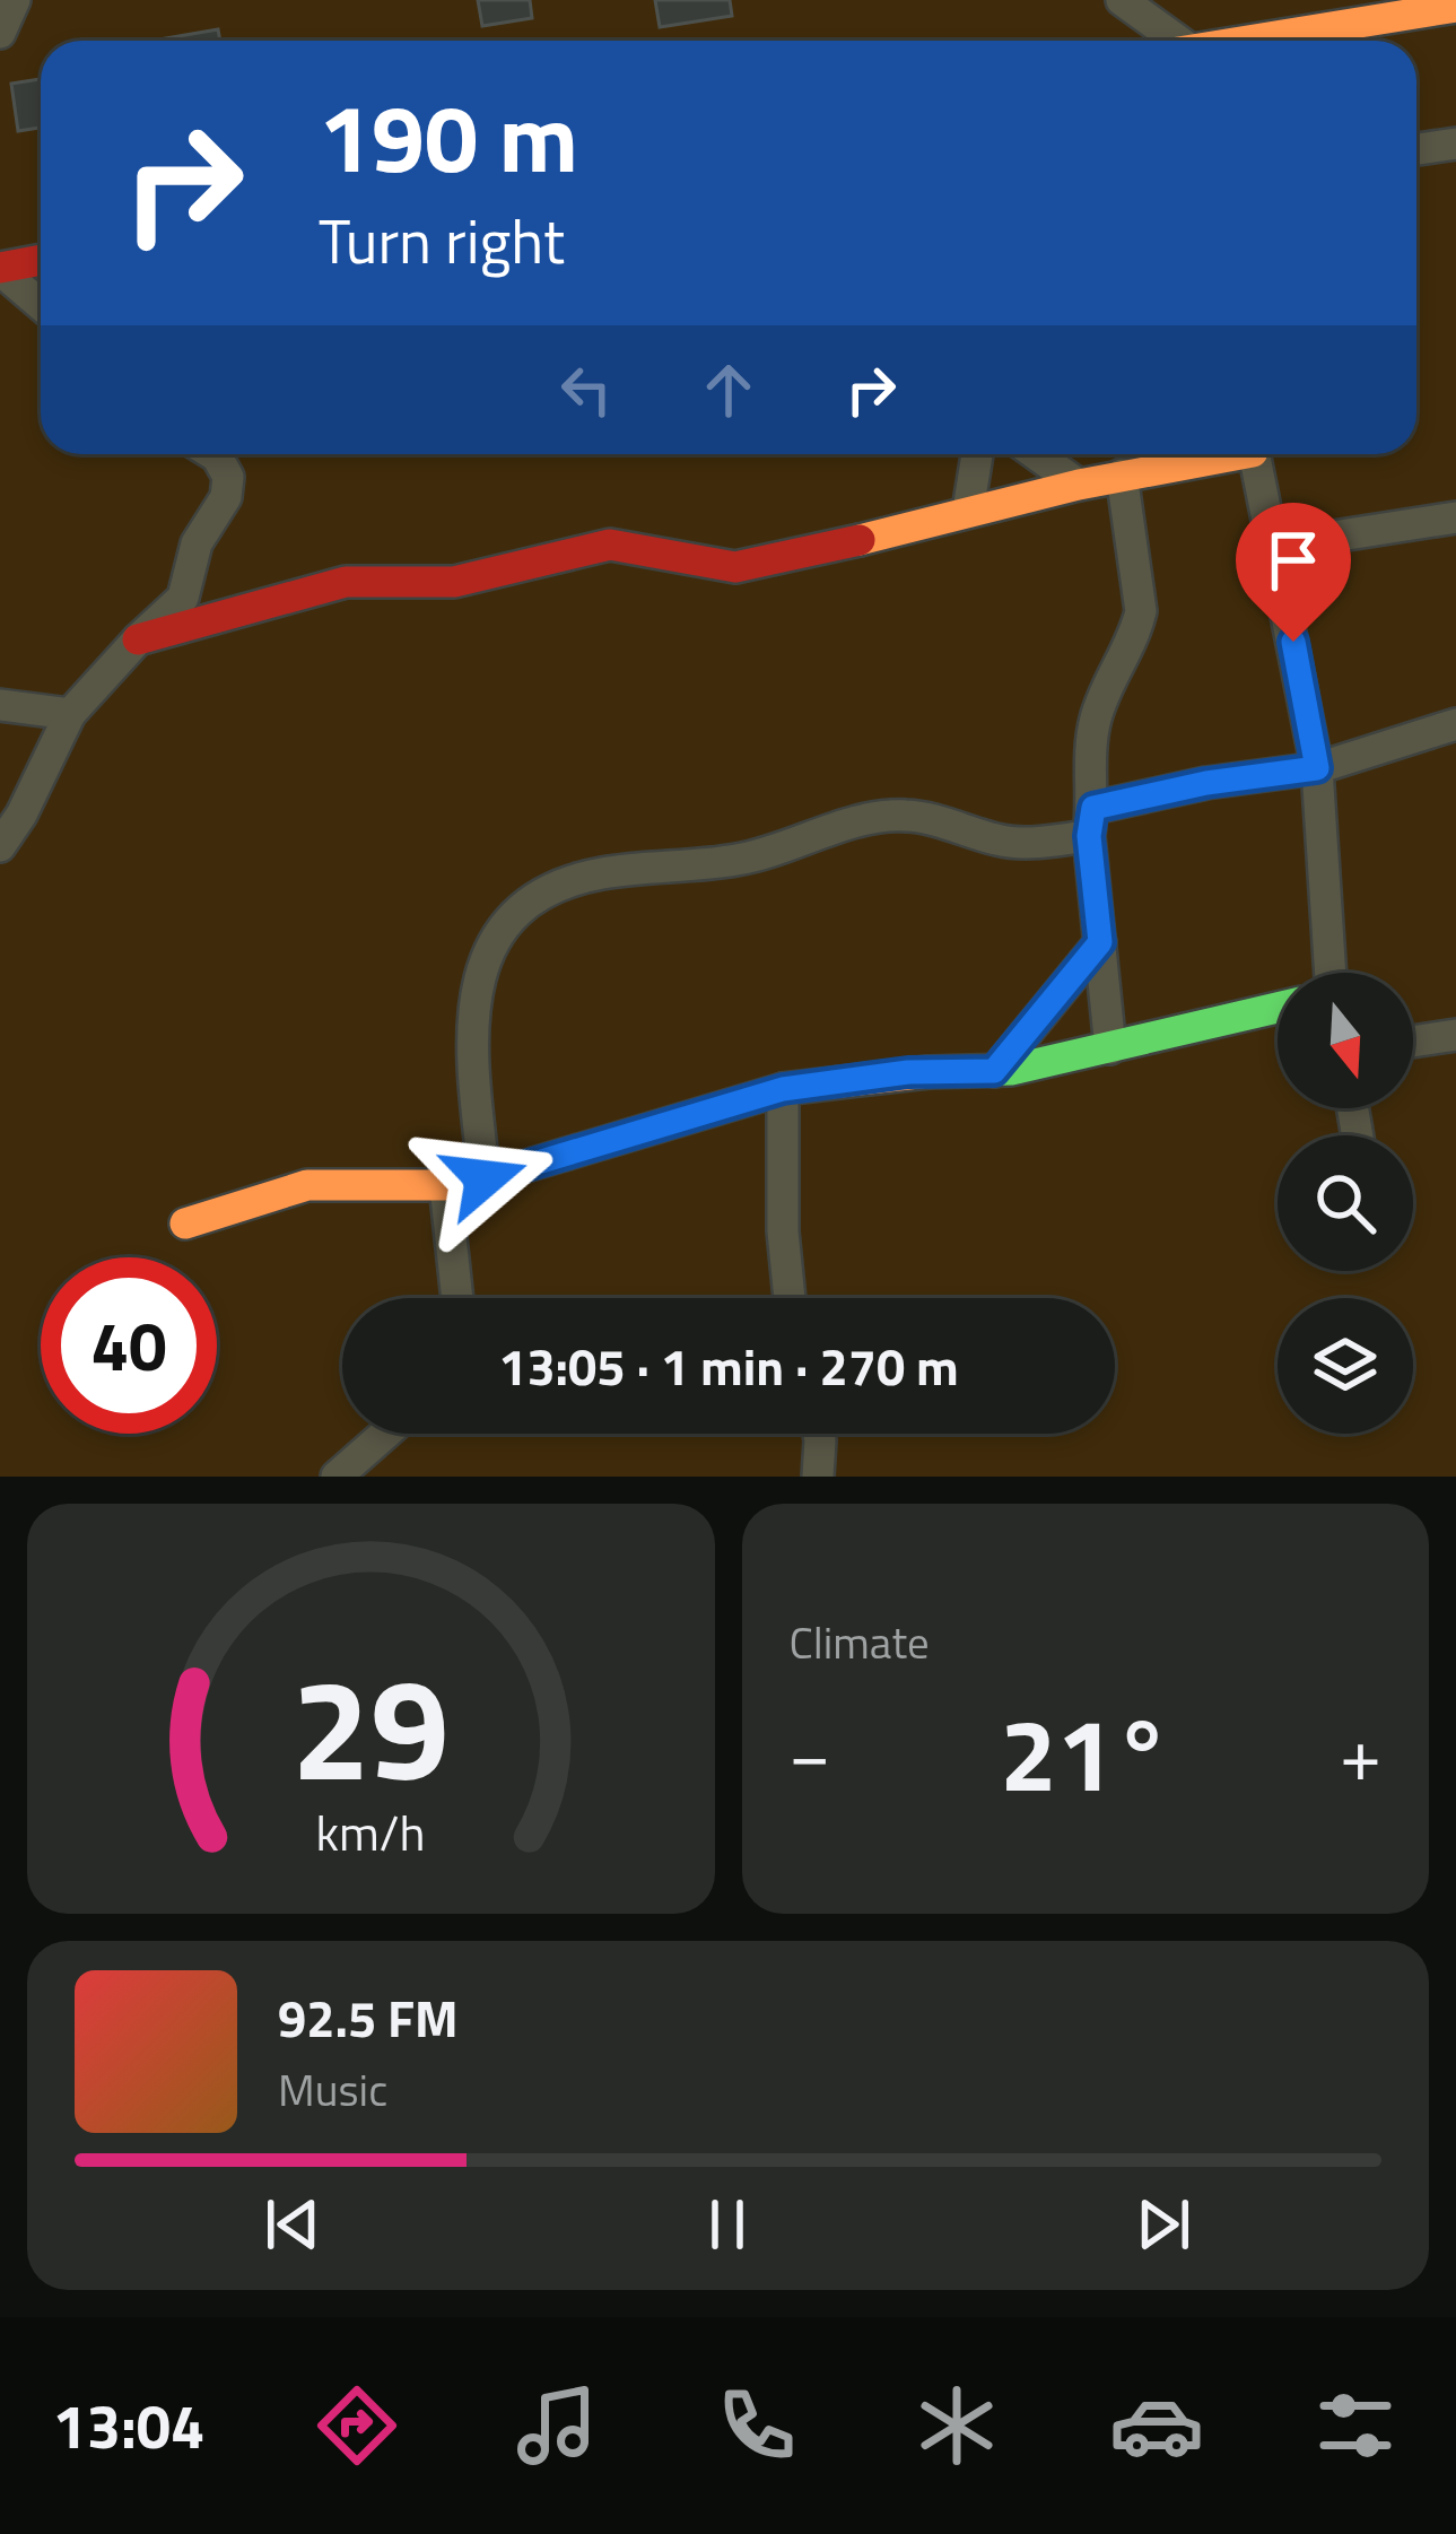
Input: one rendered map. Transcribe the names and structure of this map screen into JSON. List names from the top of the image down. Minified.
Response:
{"north":"bottom","page":{"turn":["190 m","Turn right"],"limit":"40","trip":"13:05 · 1 min · 270 m","tile":"Climate","heat":["−","21°","+"],"song":["92.5 FM","Music"],"tabs":"13:04","gauge":["29","km/h"]}}
